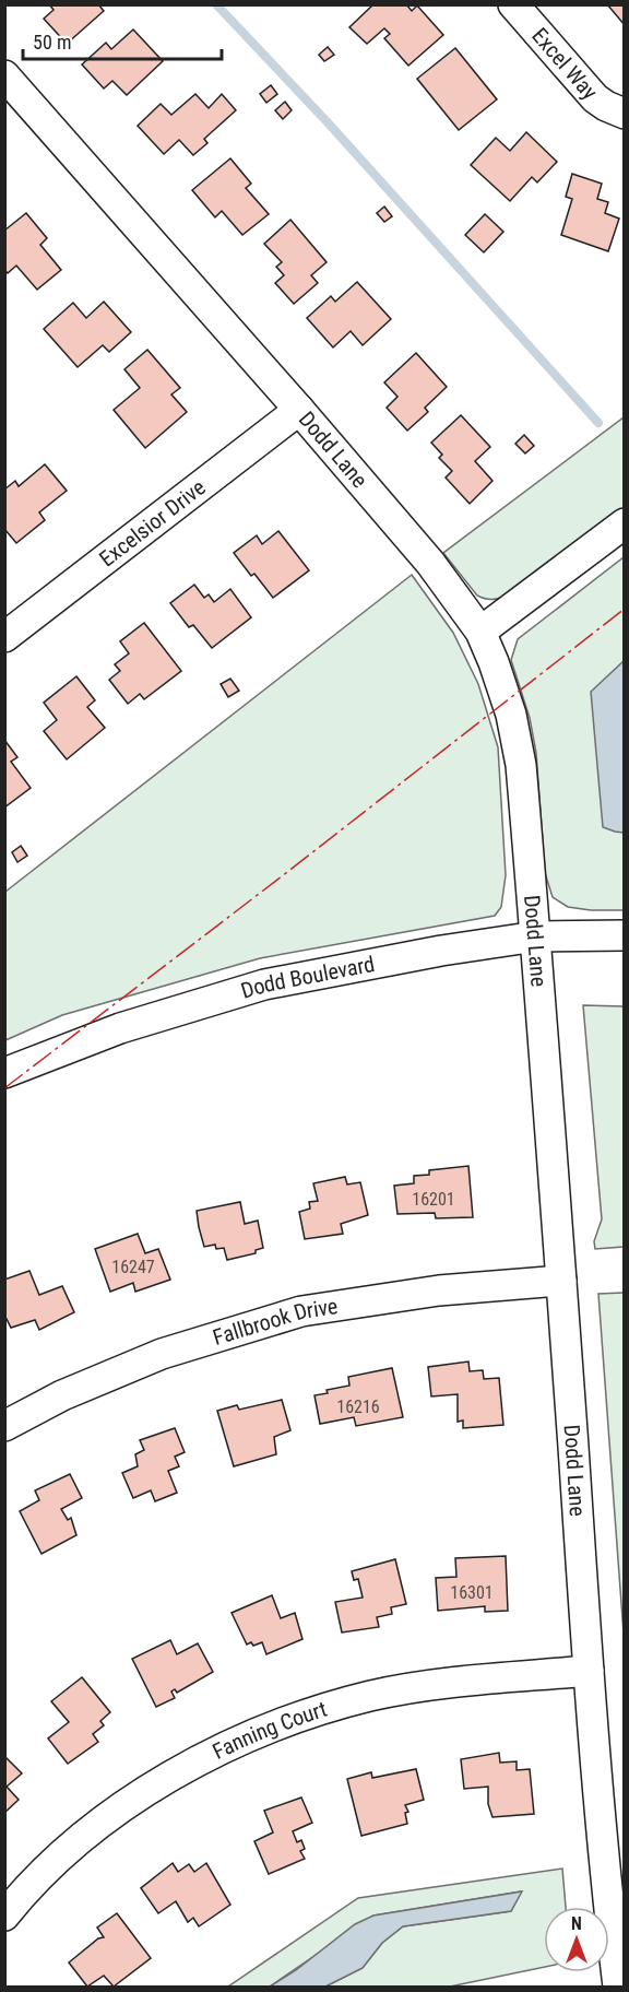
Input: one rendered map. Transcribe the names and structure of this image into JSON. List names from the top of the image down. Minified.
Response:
{"streets":{"street":["Excel Way","Dodd Lane","Excelsior Drive","Dodd Boulevard","Fallbrook Drive","Fanning Court"]},"crossings":[["Dodd Lane","Excelsior Drive"],["Dodd Lane","Dodd Boulevard"],["Dodd Lane","Fallbrook Drive"],["Dodd Lane","Fanning Court"]],"house_numbers":["16201","16247","16216","16301"],"scale_bar":"50 m","north":"top"}
